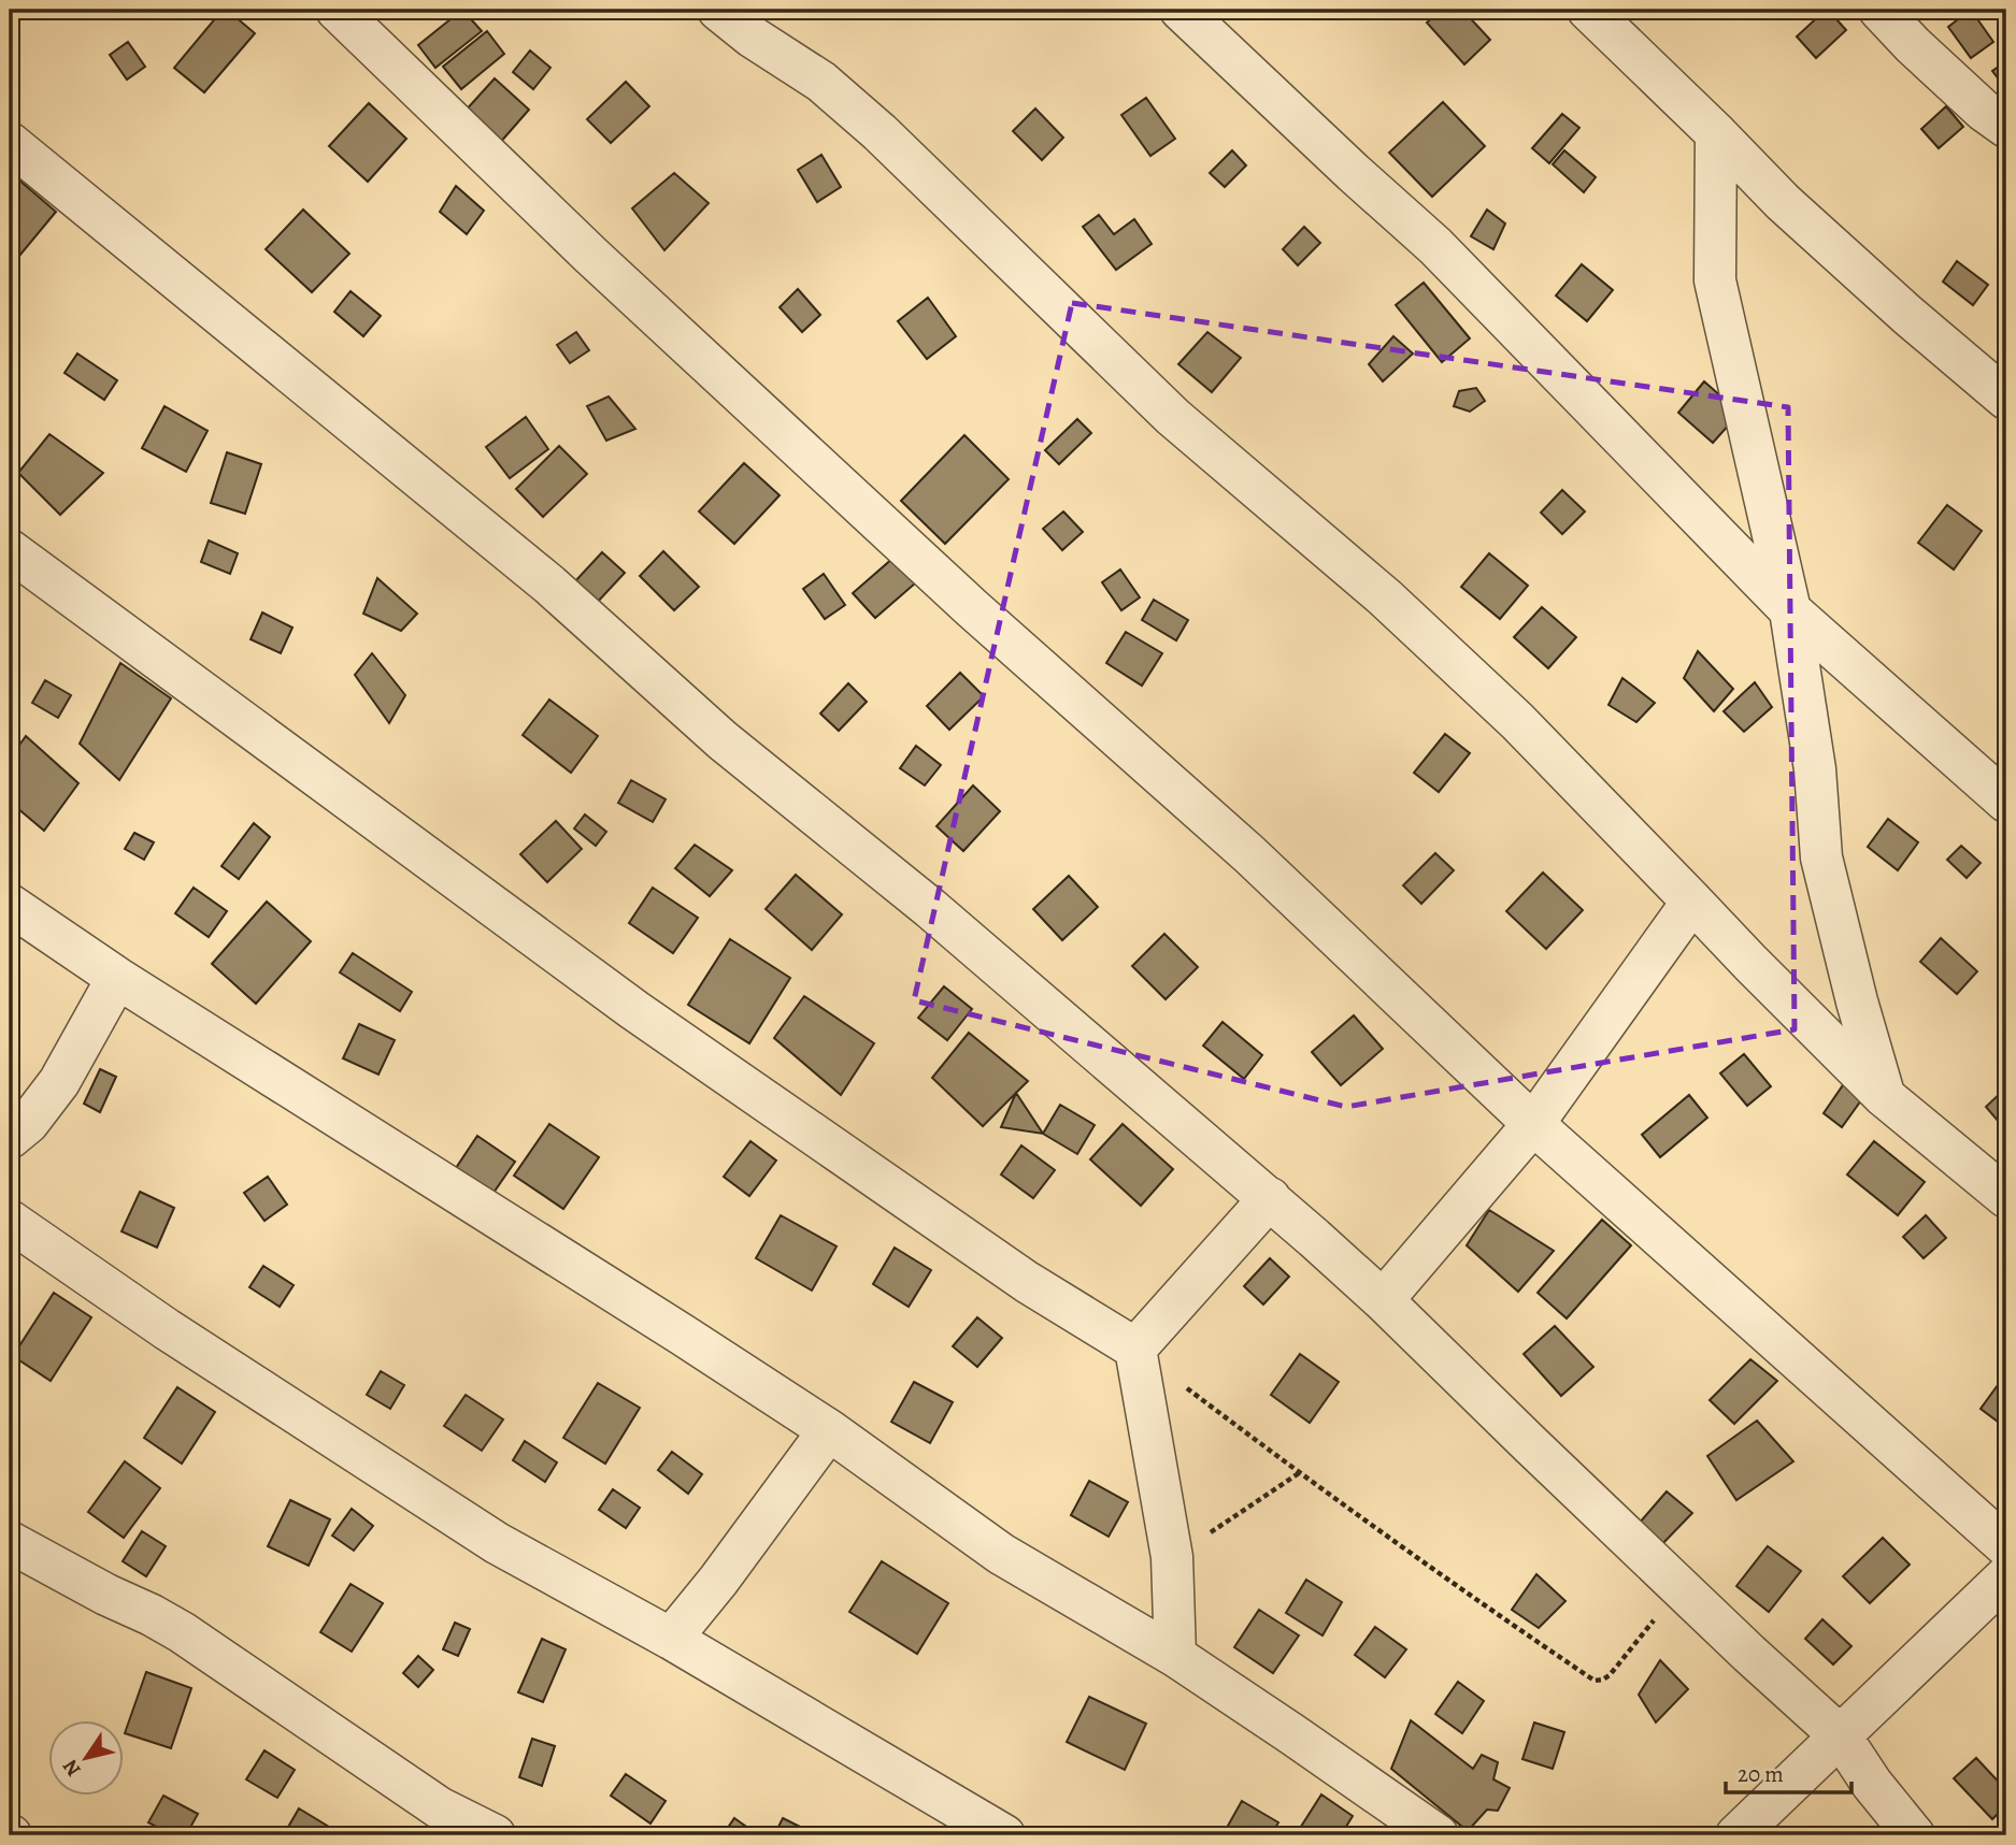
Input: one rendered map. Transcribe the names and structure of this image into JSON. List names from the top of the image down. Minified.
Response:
{"scale_bar":"20 m","north":"bottom left"}
